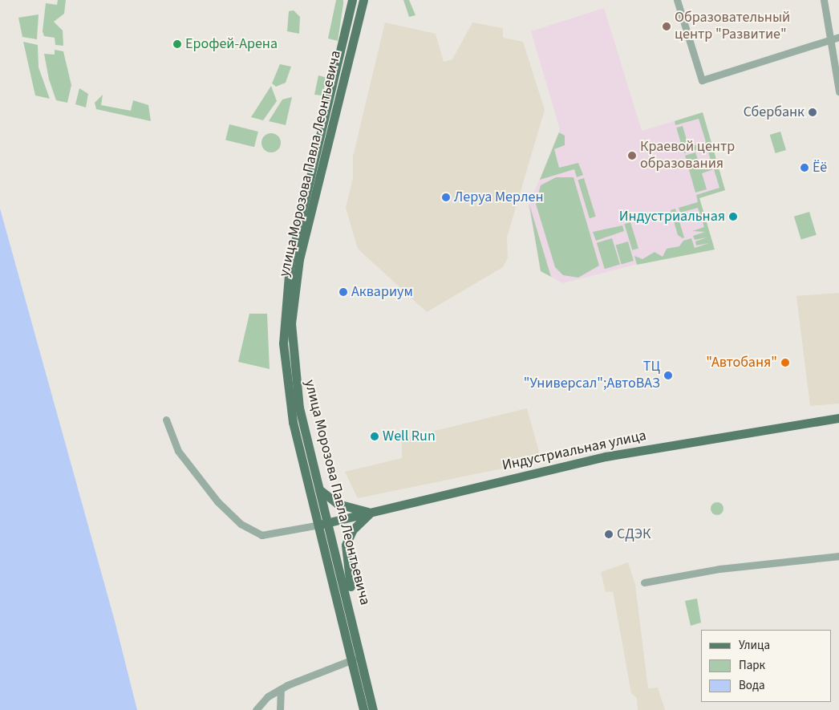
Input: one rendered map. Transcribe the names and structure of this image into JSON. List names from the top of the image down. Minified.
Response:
{"streets":{"main road":["улица Морозова Павла Леонтьевича","Индустриальная улица"]},"crossings":[["улица Морозова Павла Леонтьевича","Индустриальная улица"]],"places":["Образовательный центр \"Развитие\"","Ерофей-Арена","Сбербанк","Краевой центр образования","Ёё","Леруа Мерлен","Индустриальная","Аквариум","\"Автобаня\"","ТЦ \"Универсал\";АвтоВАЗ","Well Run","СДЭК"],"legend":["Улица","Парк","Вода"]}
